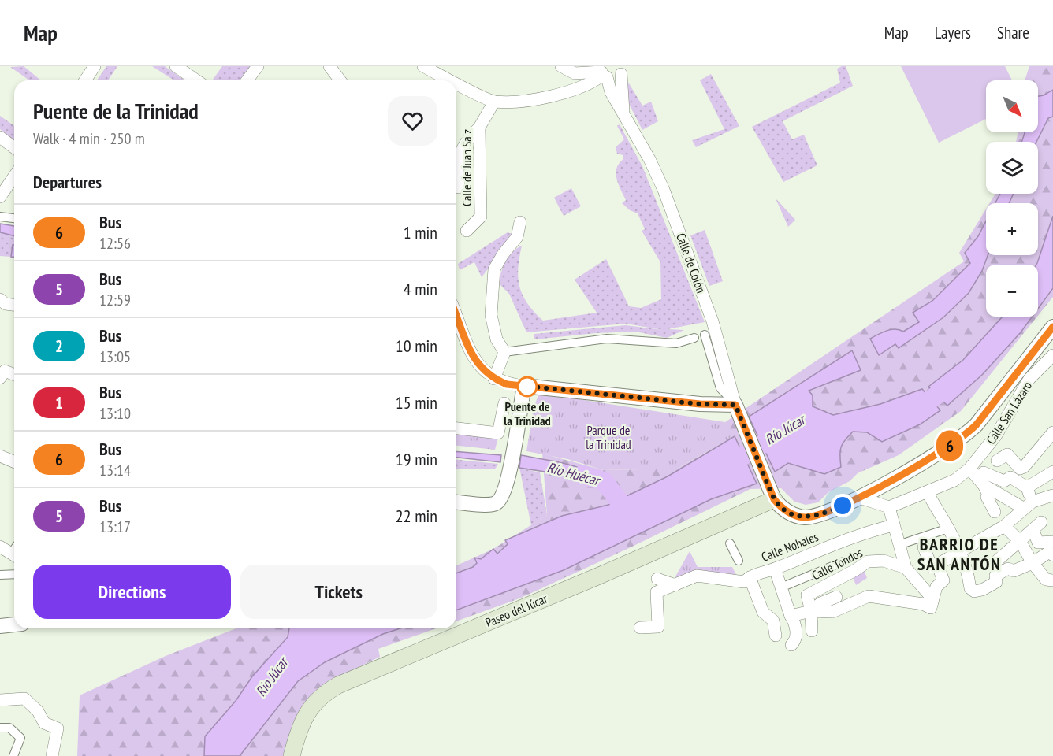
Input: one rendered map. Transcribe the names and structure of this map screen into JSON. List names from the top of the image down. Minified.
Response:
{"streets":{"main road":["Paseo del Júcar"],"street":["Calle de Juan Saiz","Calle de Colón","Calle San Lázaro","Calle Nohales","Calle Tondos"]},"crossings":[["Calle de Colón","Paseo del Júcar"]],"districts":["BARRIO DE SAN ANTÓN"],"water":["Río Júcar","Río Huécar"],"parks":["Parque de la Trinidad"],"places":["Puente de la Trinidad"],"lines":["bus line 6"],"north":"bottom right","page":{"header":"Map","nav":["Map","Layers","Share"],"on_map":"6","map_buttons":["+","−"],"heading":[["Puente de la Trinidad","Walk · 4 min · 250 m"],"Departures"],"list":[{"mark":"6","name":"Bus","note":"12:56","value":"1 min"},{"mark":"5","name":"Bus","note":"12:59","value":"4 min"},{"mark":"2","name":"Bus","note":"13:05","value":"10 min"},{"mark":"1","name":"Bus","note":"13:10","value":"15 min"},{"mark":"6","name":"Bus","note":"13:14","value":"19 min"},{"mark":"5","name":"Bus","note":"13:17","value":"22 min"}],"buttons":["Directions","Tickets"]}}
